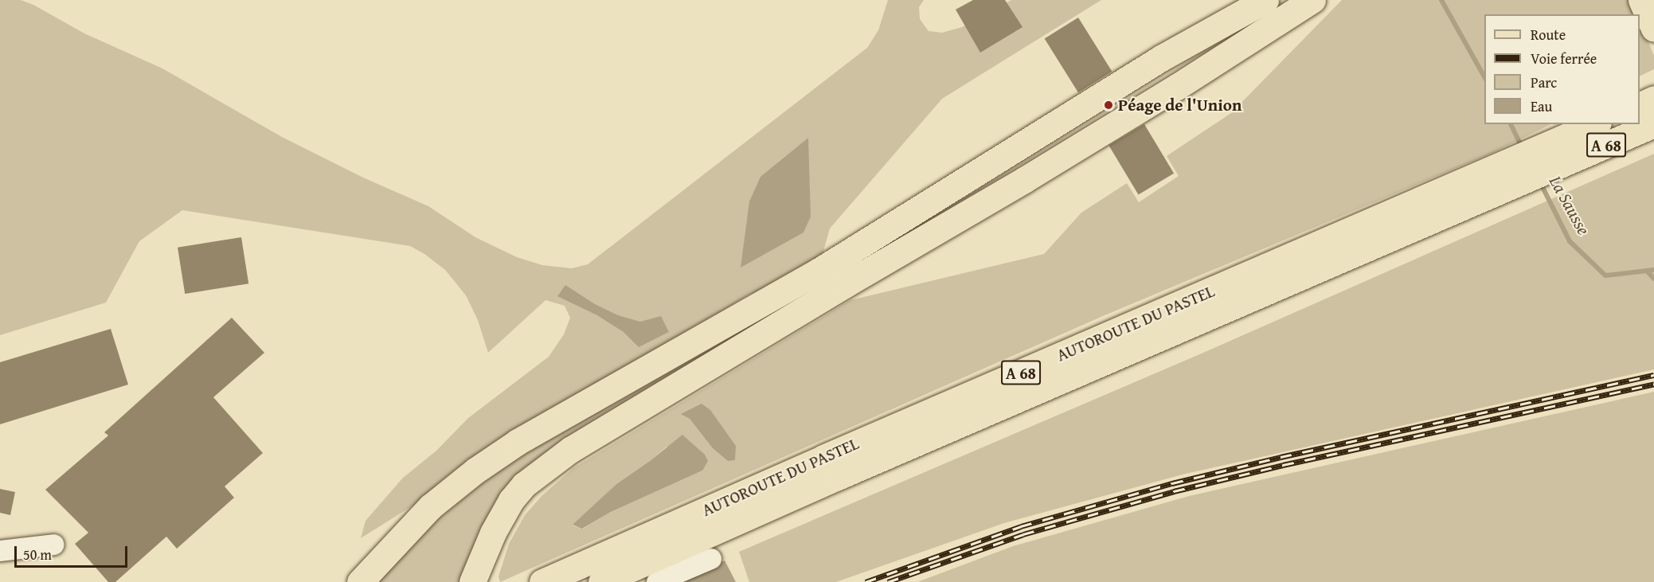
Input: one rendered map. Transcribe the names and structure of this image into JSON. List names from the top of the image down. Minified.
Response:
{"streets":{"main road":["A 68","AUTOROUTE DU PASTEL"]},"water":["La Sausse"],"places":["Péage de l'Union"],"legend":["Route","Voie ferrée","Parc","Eau"],"scale_bar":"50 m"}
